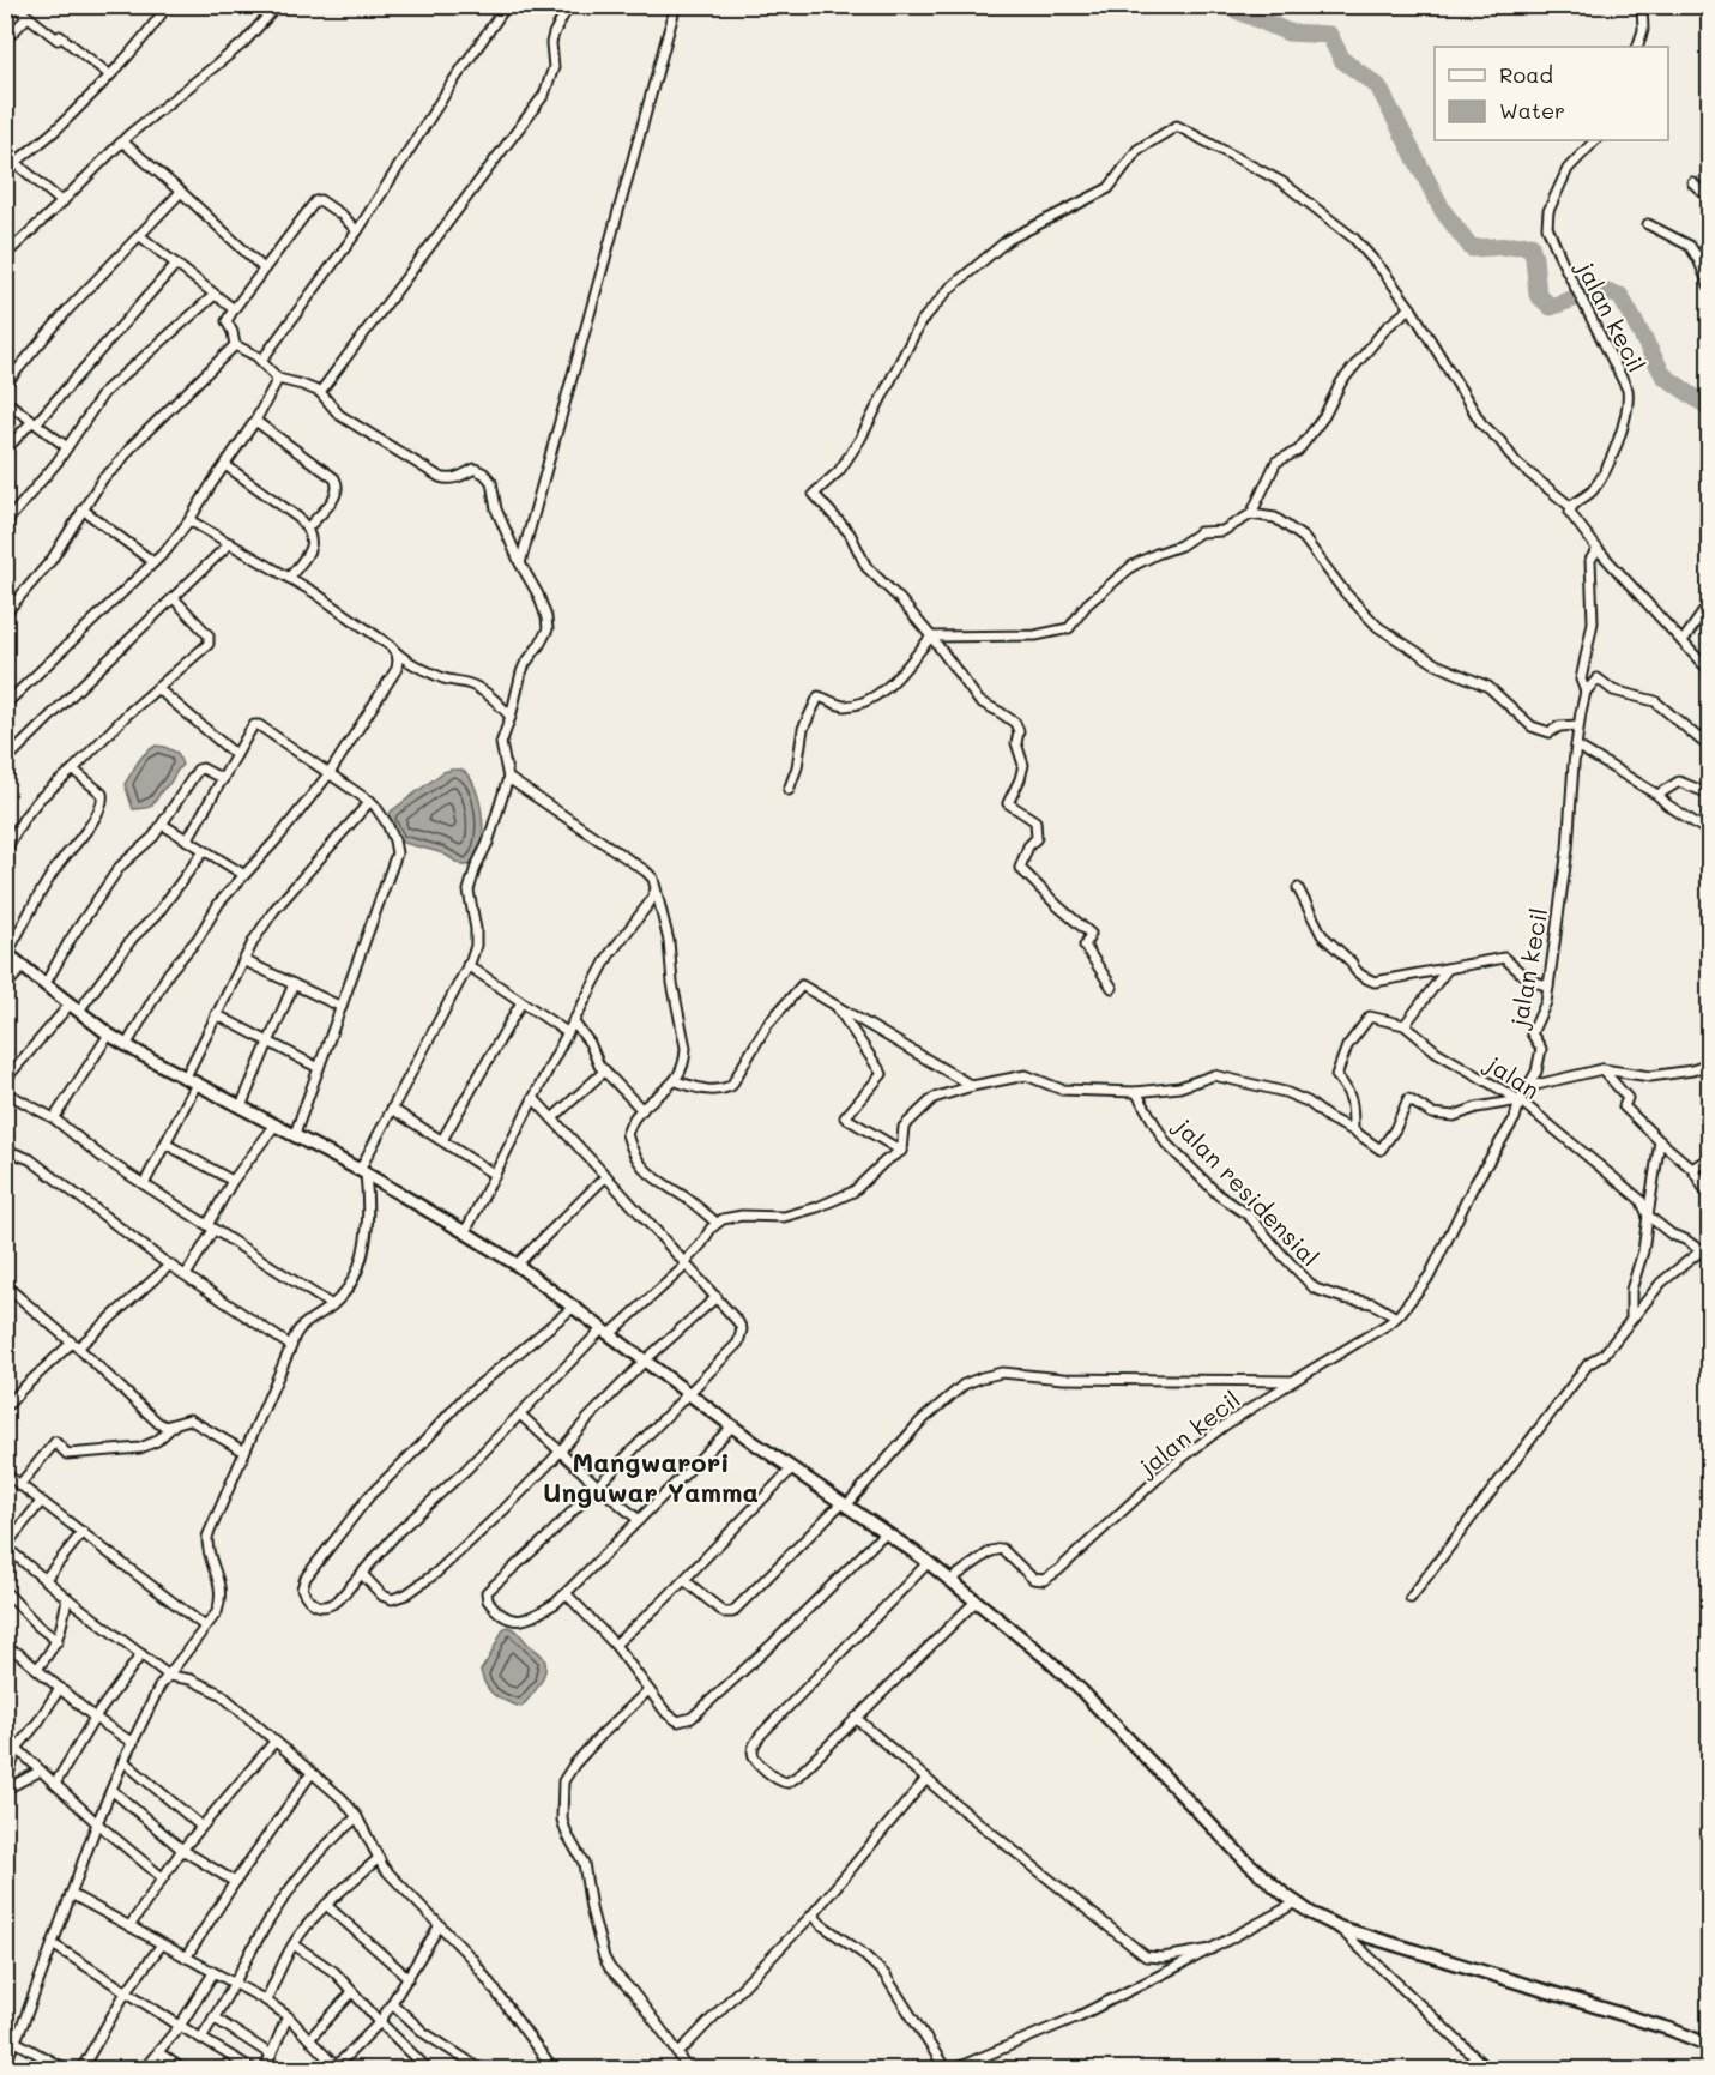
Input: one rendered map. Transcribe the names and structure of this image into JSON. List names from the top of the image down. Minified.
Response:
{"streets":{"street":["jalan kecil","jalan","jalan residensial"]},"crossings":[["jalan kecil","jalan"],["jalan kecil","jalan residensial"],["jalan","jalan residensial"]],"districts":["Mangwarori Unguwar Yamma"],"legend":["Road","Water"]}
